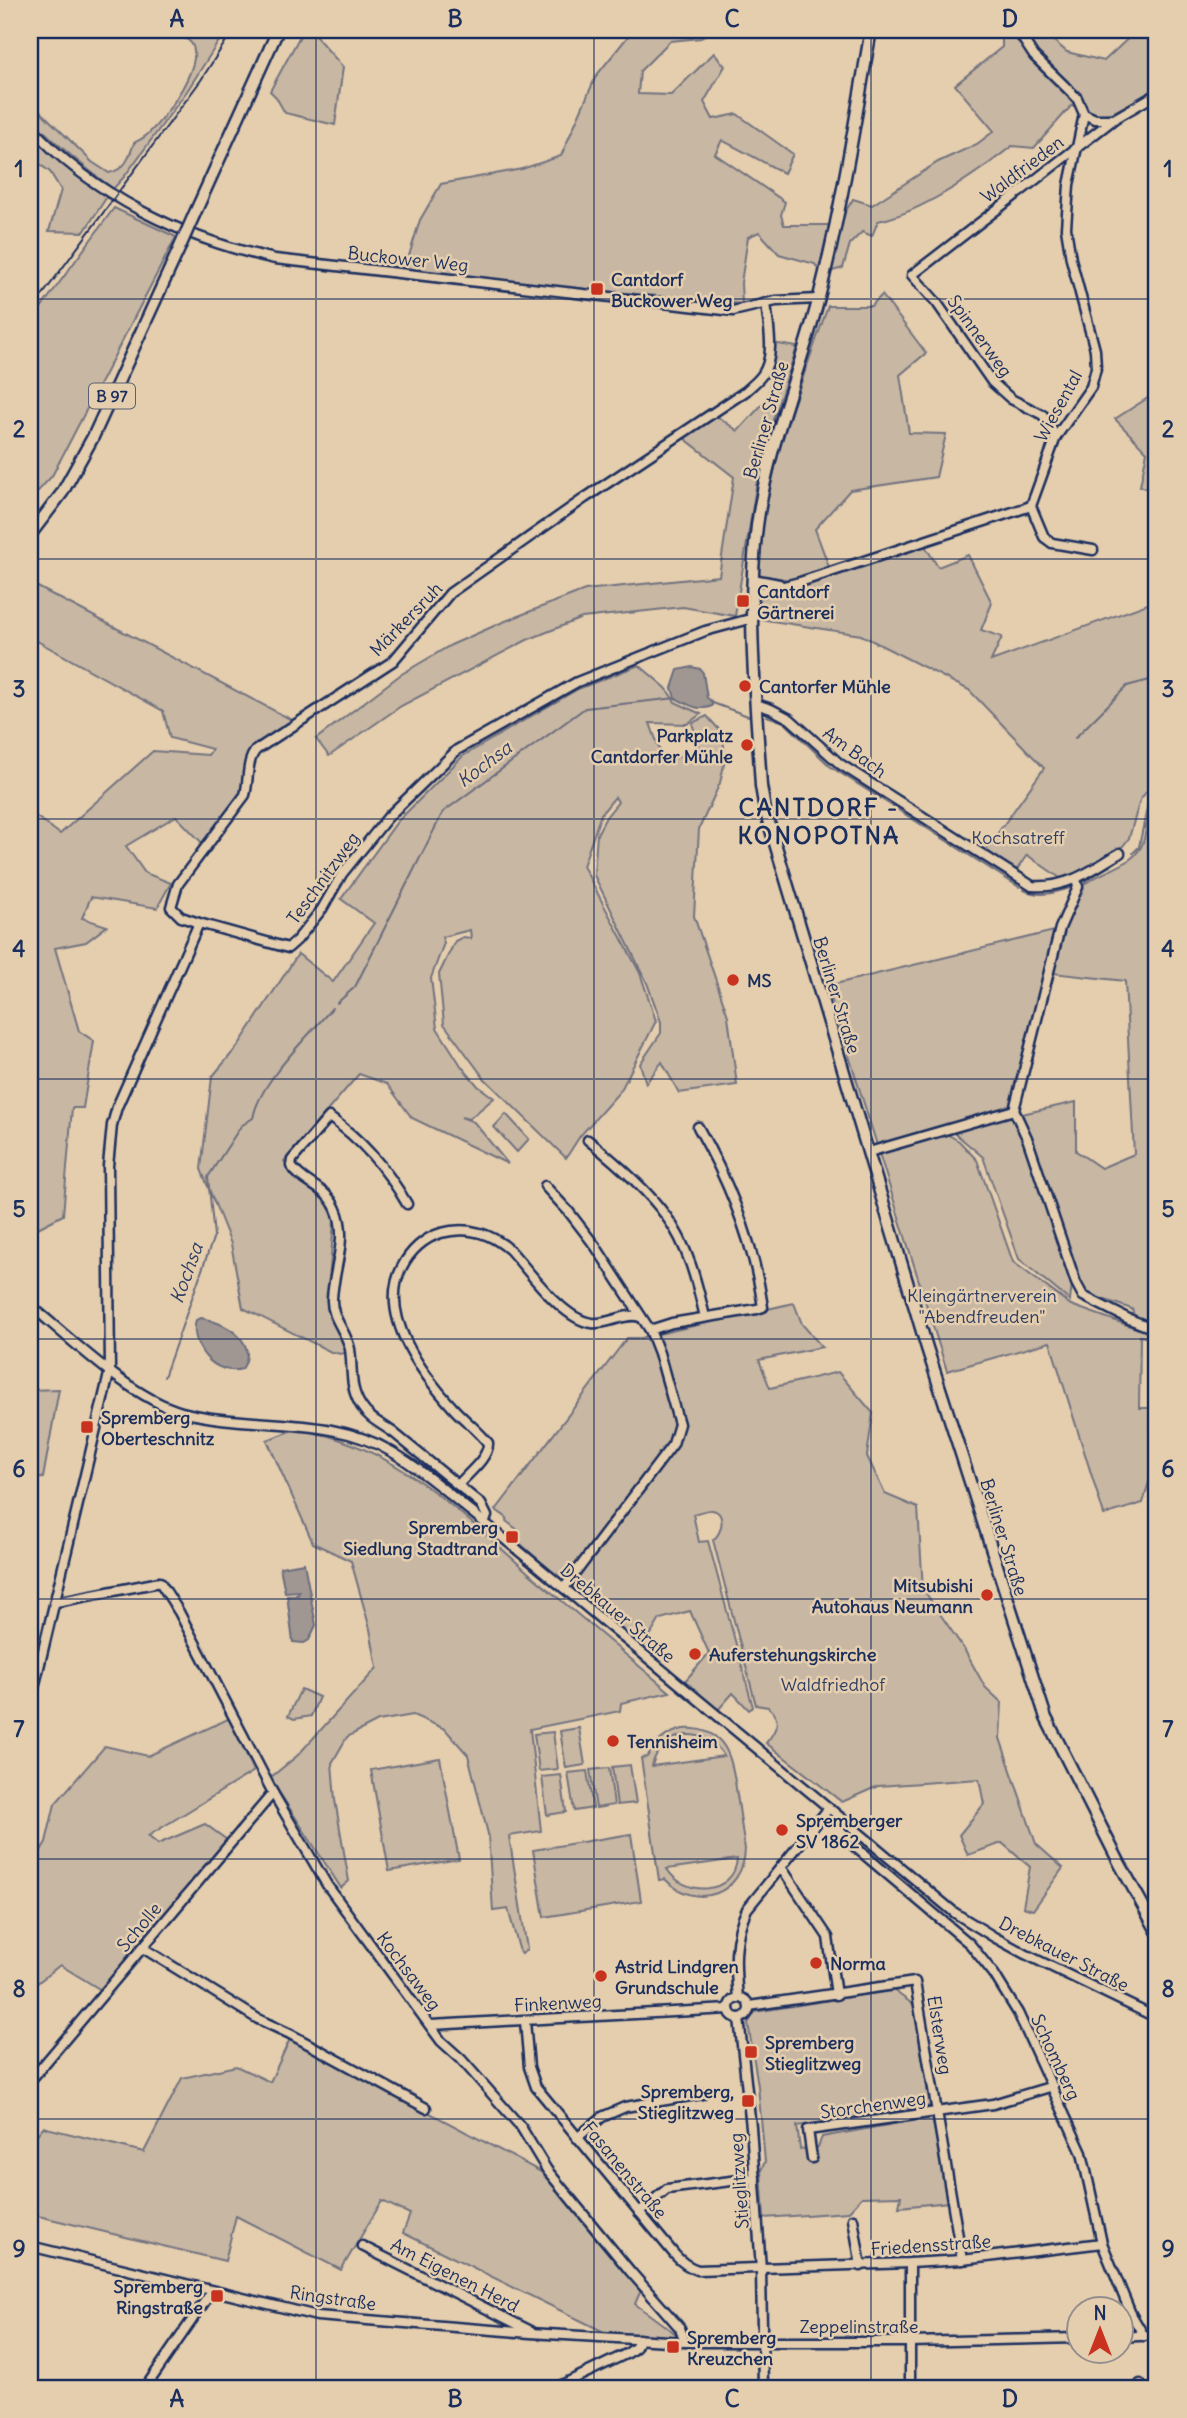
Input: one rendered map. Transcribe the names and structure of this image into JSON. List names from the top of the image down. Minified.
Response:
{"streets":{"main road":["B 97","Berliner Straße"],"street":["Waldfrieden","Buckower Weg","Spinnerweg","Wiesental","Märkersruh","Am Bach","Teschnitzweg","Drebkauer Straße","Scholle","Kochsaweg","Finkenweg","Elsterweg","Schomberg","Storchenweg","Fasanenstraße","Stieglitzweg","Friedensstraße","Am Eigenen Herd","Ringstraße","Zeppelinstraße"]},"crossings":[["Waldfrieden","Spinnerweg"],["Waldfrieden","Wiesental"],["Buckower Weg","Berliner Straße"],["Buckower Weg","Märkersruh"],["Spinnerweg","Wiesental"],["Berliner Straße","Am Bach"],["Berliner Straße","Teschnitzweg"],["Märkersruh","Teschnitzweg"],["Scholle","Kochsaweg"],["Kochsaweg","Finkenweg"],["Kochsaweg","Zeppelinstraße"],["Finkenweg","Elsterweg"],["Finkenweg","Fasanenstraße"],["Finkenweg","Stieglitzweg"],["Elsterweg","Storchenweg"],["Elsterweg","Stieglitzweg"],["Elsterweg","Friedensstraße"],["Schomberg","Storchenweg"],["Schomberg","Friedensstraße"],["Fasanenstraße","Stieglitzweg"],["Fasanenstraße","Friedensstraße"],["Stieglitzweg","Friedensstraße"],["Stieglitzweg","Zeppelinstraße"],["Am Eigenen Herd","Ringstraße"],["Ringstraße","Zeppelinstraße"]],"districts":["CANTDORF - KONOPOTNA"],"water":["Kochsa"],"parks":["Kochsatreff","Kleingärtnerverein \"Abendfreuden\"","Waldfriedhof"],"places":{"transit":["Cantdorf Buckower Weg","Cantdorf Gärtnerei","Spremberg Oberteschnitz","Spremberg Siedlung Stadtrand","Spremberg Stieglitzweg","Spremberg, Stieglitzweg","Spremberg Ringstraße","Spremberg Kreuzchen"],"other":["Cantorfer Mühle","Parkplatz Cantdorfer Mühle","MS","Mitsubishi Autohaus Neumann","Auferstehungskirche","Tennisheim","Spremberger SV 1862","Norma","Astrid Lindgren Grundschule"]},"north":"top","grid":{"columns":["A","B","C","D"],"rows":["1","2","3","4","5","6","7","8","9"]}}
